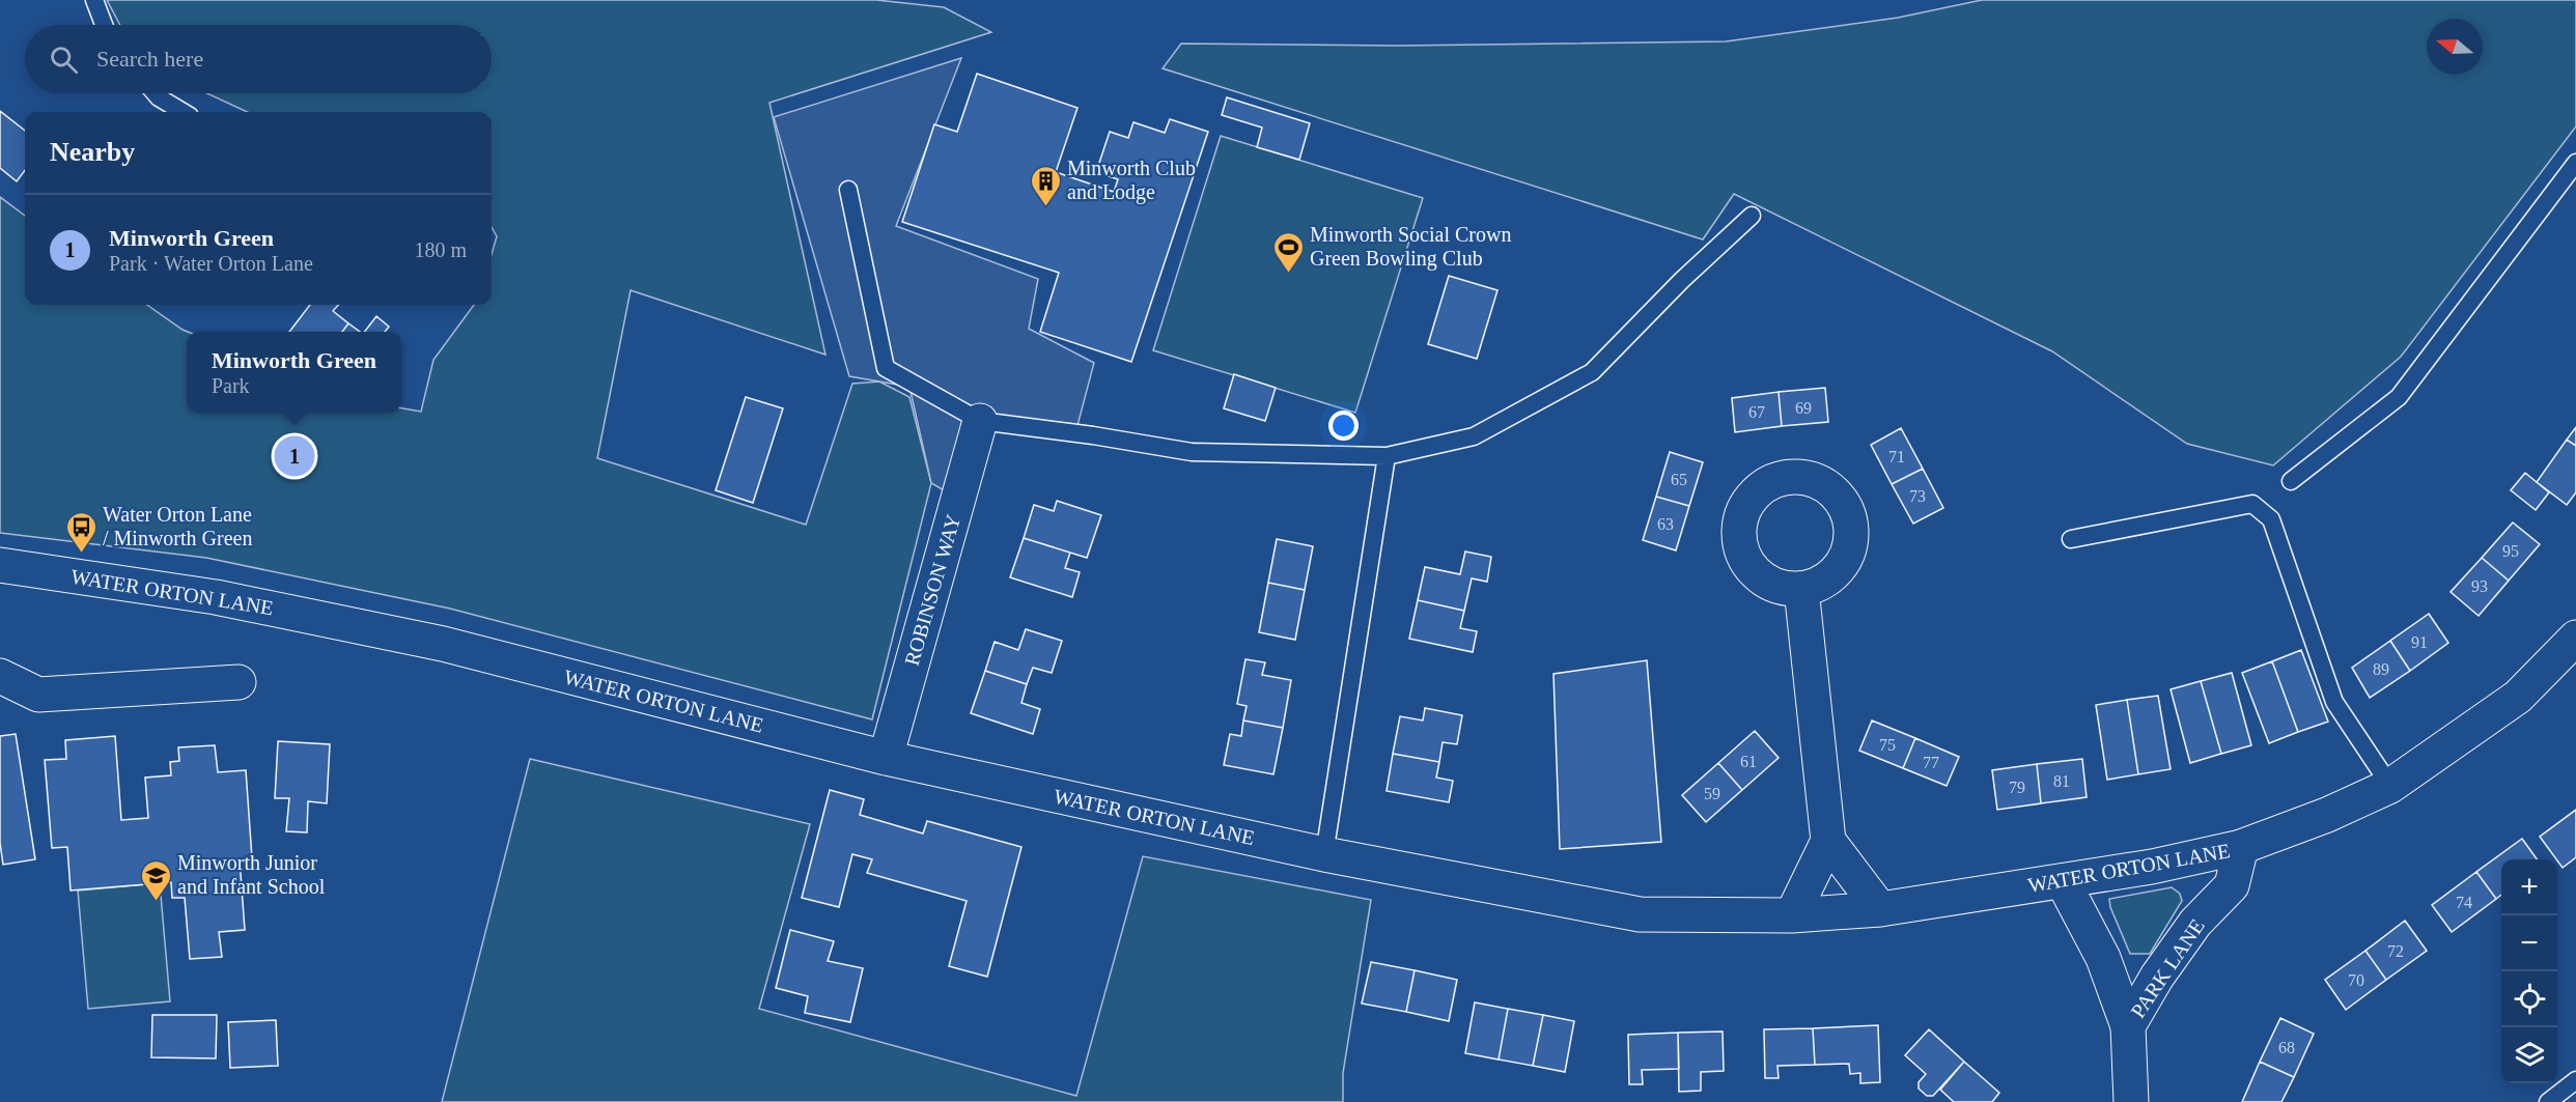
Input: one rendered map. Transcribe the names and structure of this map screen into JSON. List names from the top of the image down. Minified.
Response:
{"streets":{"street":["ROBINSON WAY","WATER ORTON LANE","PARK LANE"]},"crossings":[["ROBINSON WAY","WATER ORTON LANE"],["WATER ORTON LANE","PARK LANE"]],"places":{"building":["Minworth Club and Lodge"],"sports":["Minworth Social Crown Green Bowling Club"],"bus stop":["Water Orton Lane / Minworth Green"],"school or university":["Minworth Junior and Infant School"]},"house_numbers":["69","67","71","65","73","63","95","93","91","89","75","61","77","81","79","59","74","72","70","68"],"north":"left","page":{"search":"Search here","heading":"Nearby","list":[{"mark":"1","name":"Minworth Green","note":"Park · Water Orton Lane","value":"180 m"}],"popup":["Minworth Green","Park"],"pins":"1","map_buttons":["+","−"]}}
